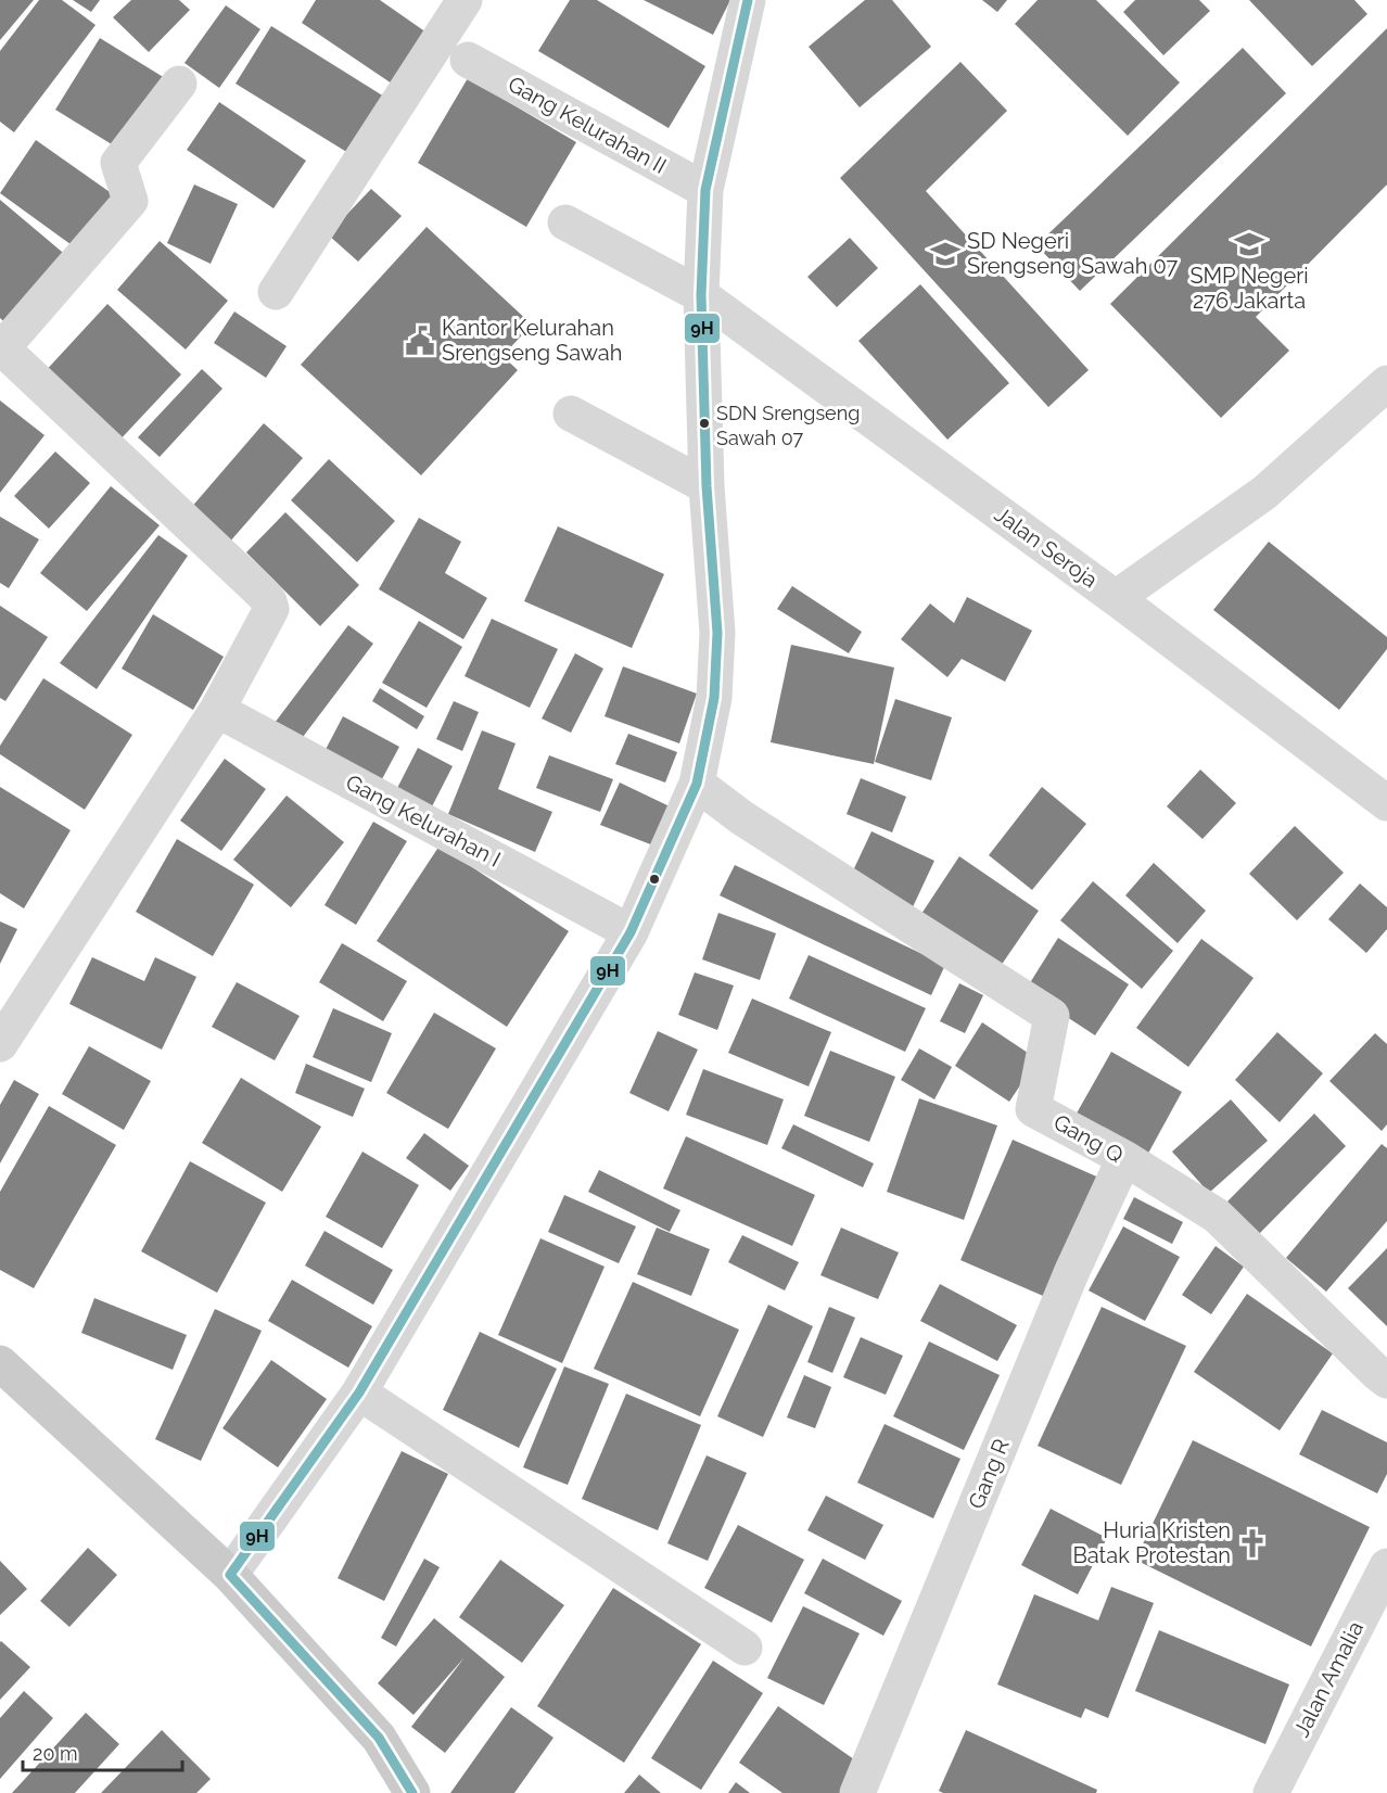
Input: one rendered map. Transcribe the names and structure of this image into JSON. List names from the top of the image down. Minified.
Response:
{"streets":{"street":["Gang Kelurahan II","Jalan Seroja","Gang Kelurahan I","Gang Q","Gang R","Jalan Amalia"]},"crossings":[["Gang Q","Gang R"]],"places":{"school or university":["SMP Negeri 276 Jakarta","SD Negeri Srengseng Sawah 07"],"public building":["Kantor Kelurahan Srengseng Sawah"],"other":["SDN Srengseng Sawah 07"],"church":["Huria Kristen Batak Protestan"]},"lines":["transit line 9H"],"scale_bar":"20 m"}
